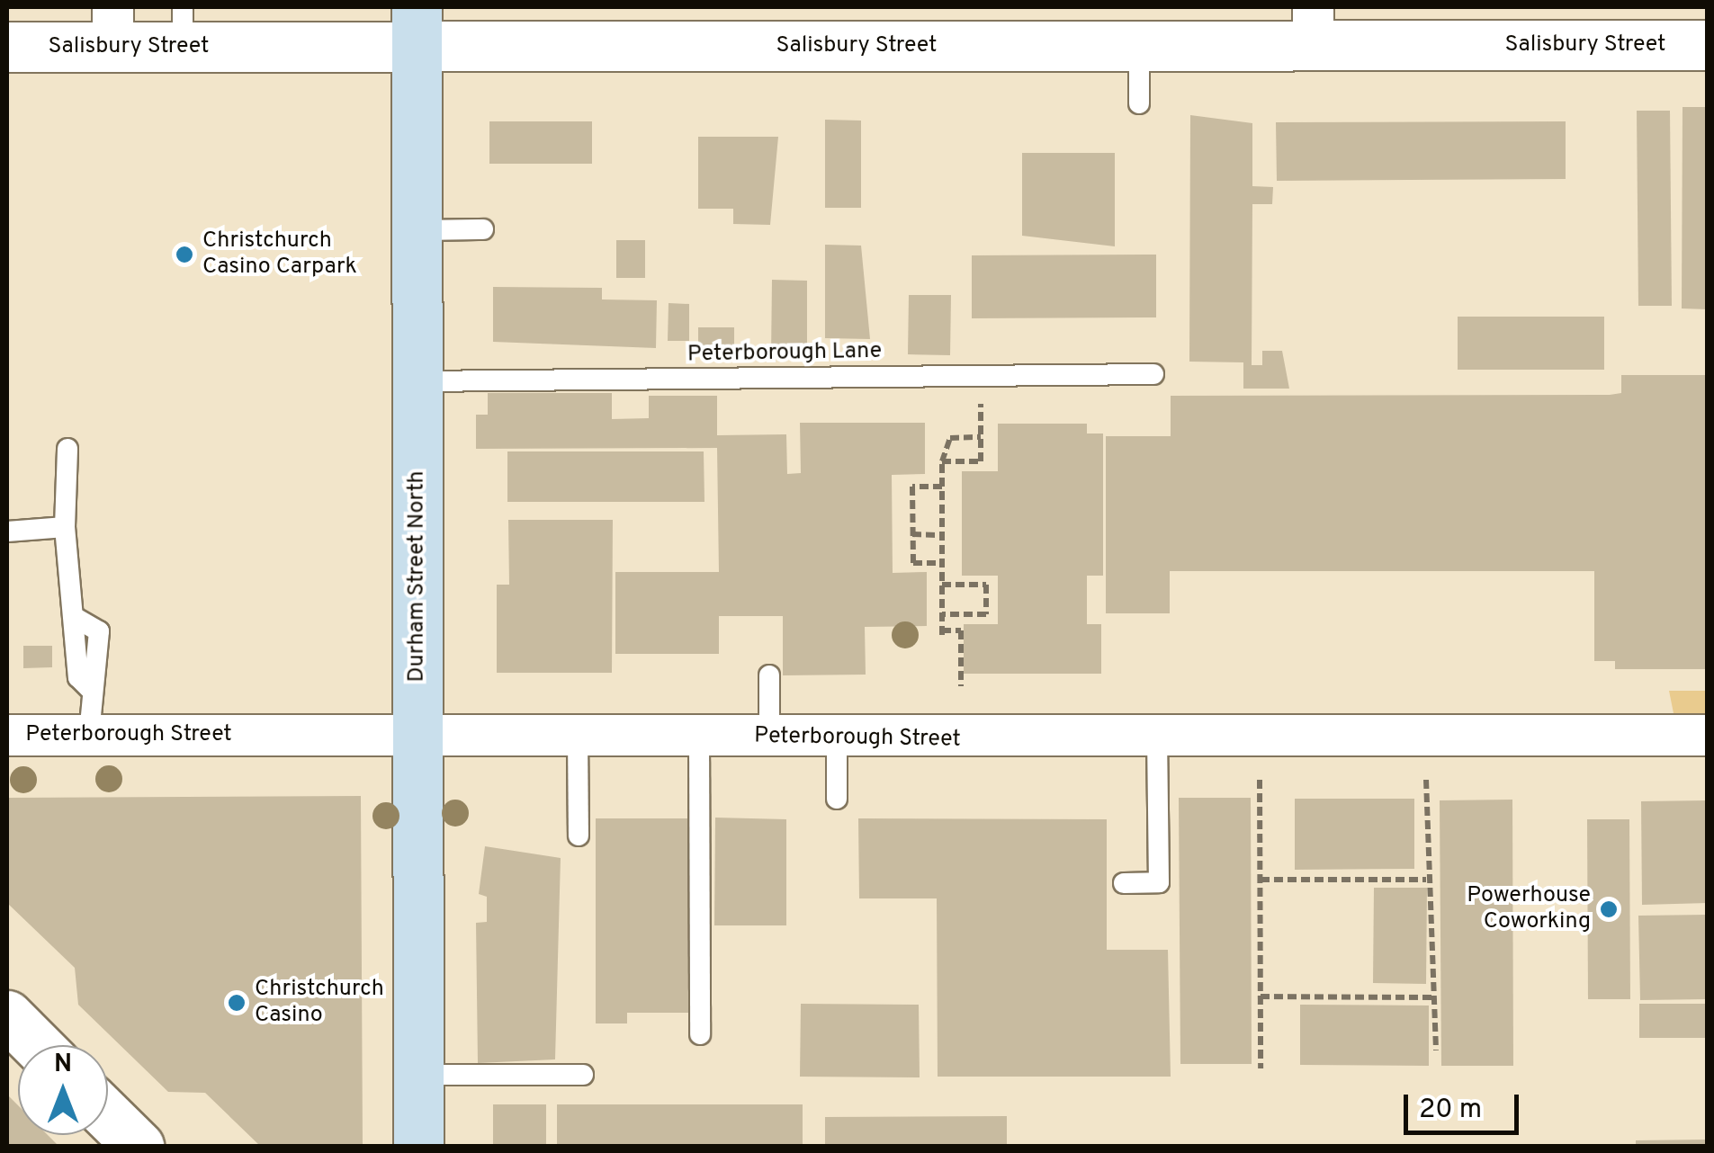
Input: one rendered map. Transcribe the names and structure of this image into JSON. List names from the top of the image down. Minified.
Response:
{"streets":{"main road":["Durham Street North"],"street":["Salisbury Street","Peterborough Street"],"lane":["Peterborough Lane"]},"crossings":[["Salisbury Street","Durham Street North"],["Peterborough Lane","Durham Street North"],["Durham Street North","Peterborough Street"]],"places":["Christchurch Casino Carpark","Powerhouse Coworking","Christchurch Casino"],"scale_bar":"20 m","north":"top"}
